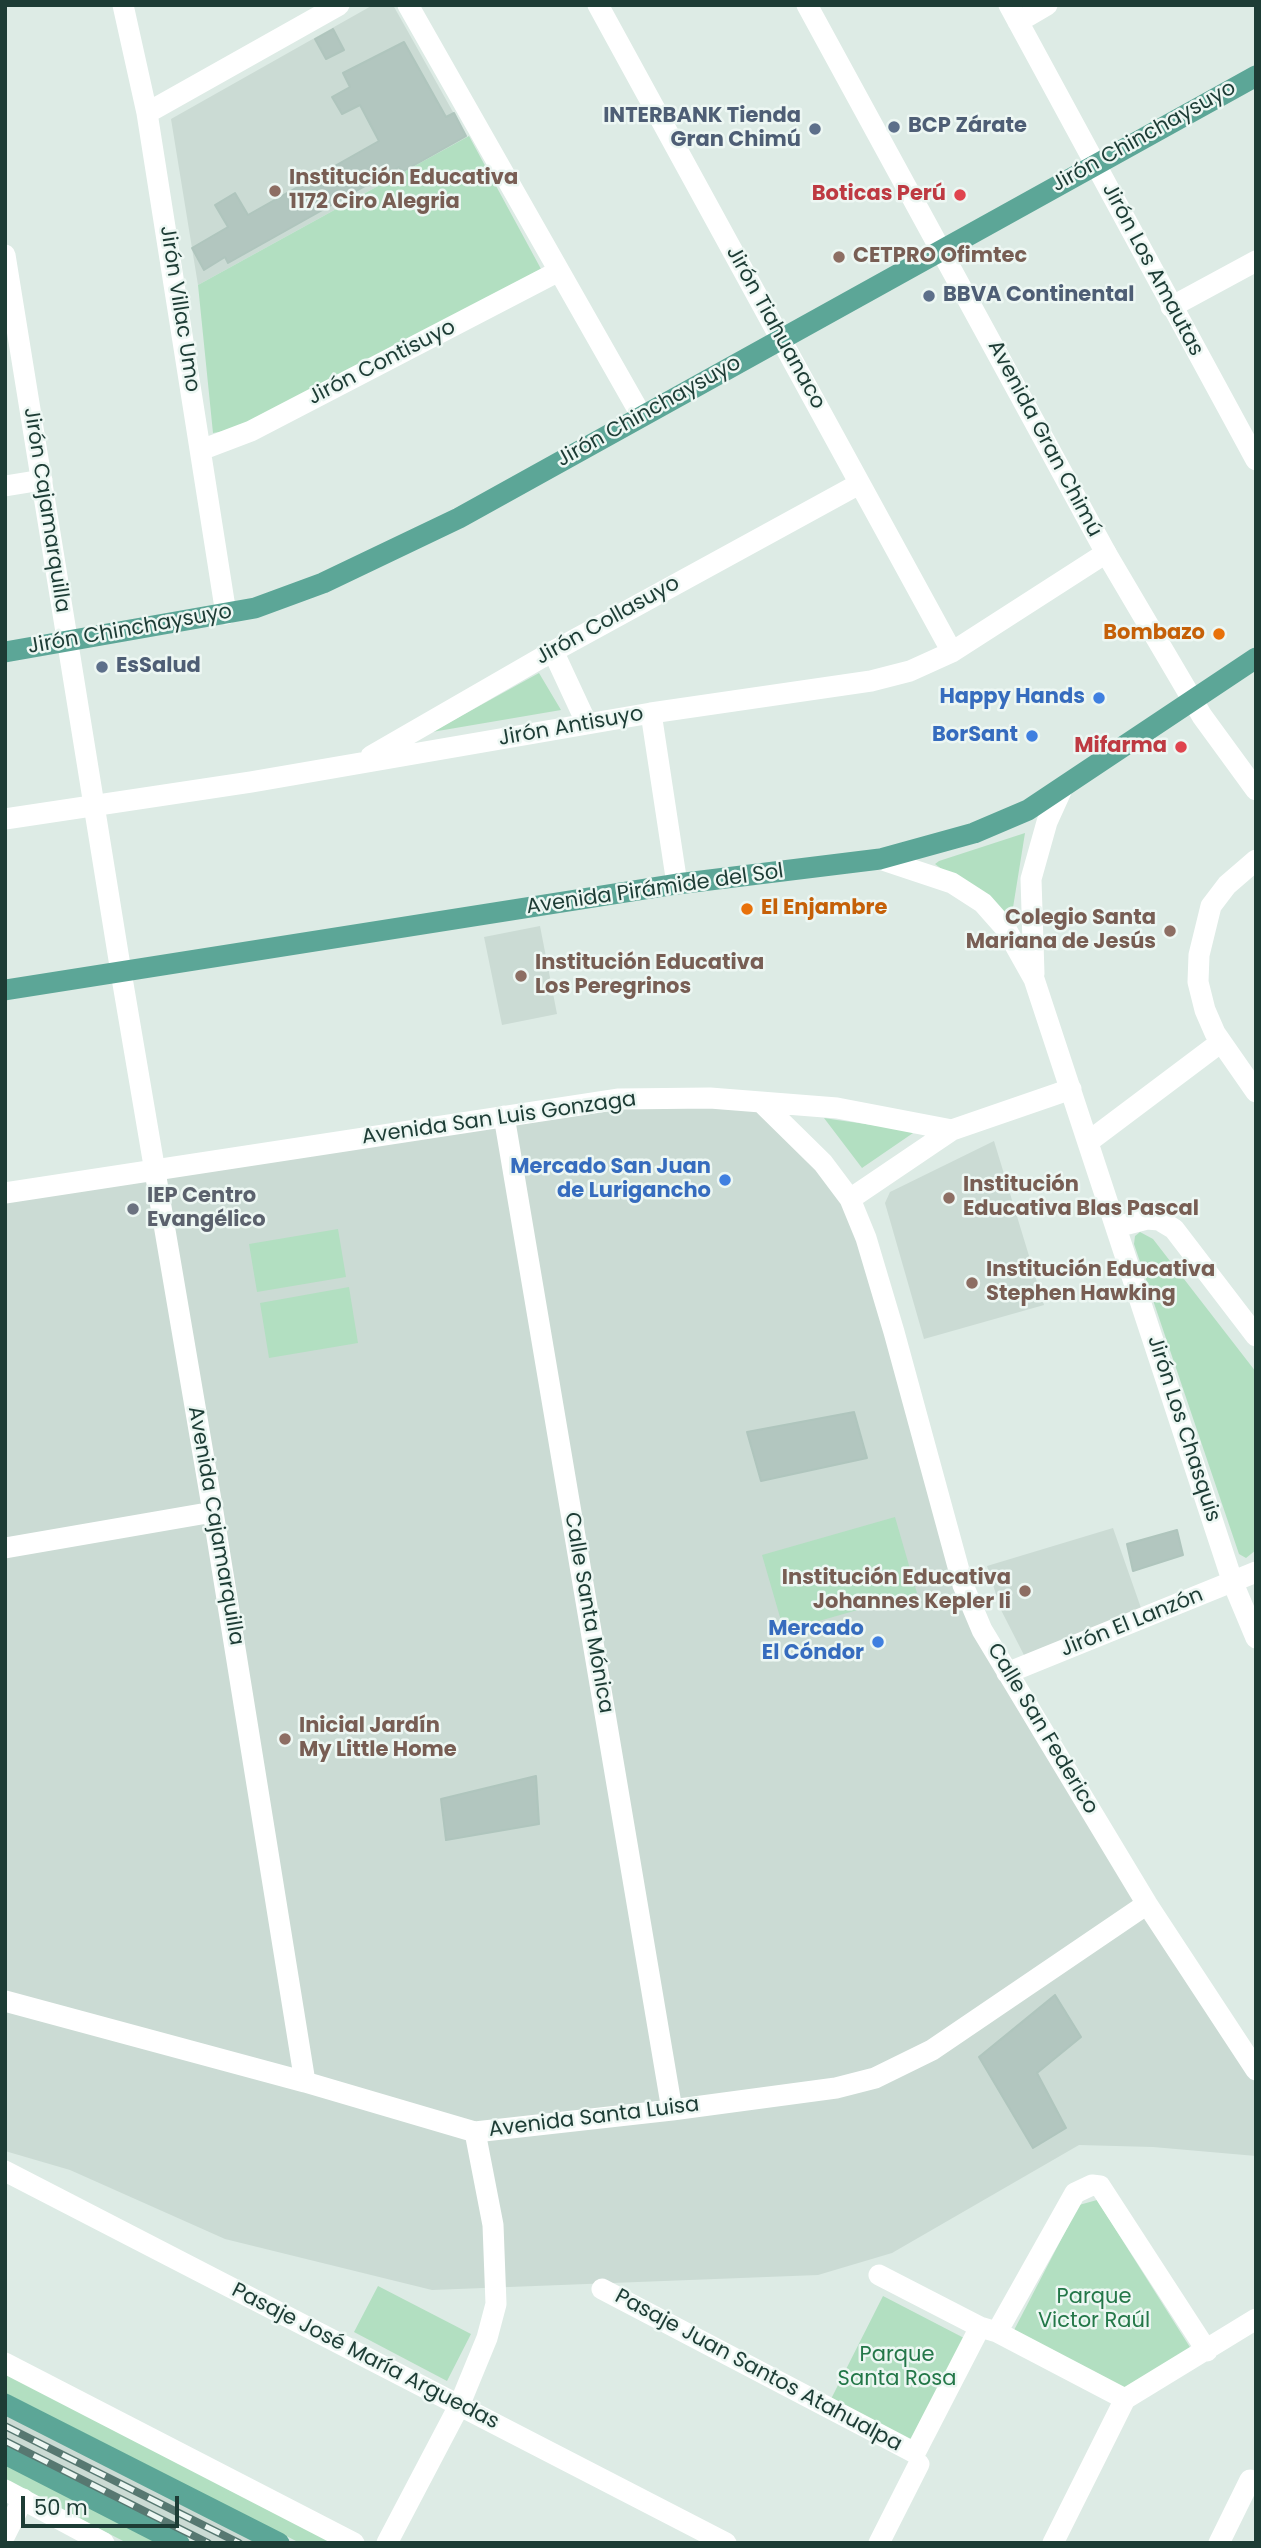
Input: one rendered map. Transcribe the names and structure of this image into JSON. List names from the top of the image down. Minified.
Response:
{"streets":{"main road":["Jirón Chinchaysuyo","Avenida Pirámide del Sol"],"street":["Jirón Los Amautas","Jirón Villac Umo","Jirón Tiahuanaco","Jirón Contisuyo","Avenida Gran Chimú","Jirón Cajamarquilla","Jirón Collasuyo","Jirón Antisuyo","Avenida San Luis Gonzaga","Jirón Los Chasquis","Avenida Cajamarquilla","Calle Santa Mónica","Jirón El Lanzón","Calle San Federico","Avenida Santa Luisa","Pasaje José María Arguedas","Pasaje Juan Santos Atahualpa"]},"crossings":[["Jirón Chinchaysuyo","Jirón Los Amautas"],["Jirón Chinchaysuyo","Jirón Villac Umo"],["Jirón Chinchaysuyo","Jirón Tiahuanaco"],["Jirón Chinchaysuyo","Avenida Gran Chimú"],["Jirón Chinchaysuyo","Jirón Cajamarquilla"],["Jirón Villac Umo","Jirón Contisuyo"],["Jirón Tiahuanaco","Jirón Collasuyo"],["Jirón Tiahuanaco","Jirón Antisuyo"],["Avenida Gran Chimú","Jirón Antisuyo"],["Avenida Gran Chimú","Avenida Pirámide del Sol"],["Jirón Cajamarquilla","Jirón Antisuyo"],["Jirón Cajamarquilla","Avenida Pirámide del Sol"],["Jirón Cajamarquilla","Avenida Cajamarquilla"],["Jirón Collasuyo","Jirón Antisuyo"],["Avenida Pirámide del Sol","Jirón Los Chasquis"],["Avenida Pirámide del Sol","Avenida Cajamarquilla"],["Avenida San Luis Gonzaga","Jirón Los Chasquis"],["Avenida San Luis Gonzaga","Avenida Cajamarquilla"],["Avenida San Luis Gonzaga","Calle Santa Mónica"],["Avenida San Luis Gonzaga","Calle San Federico"],["Jirón Los Chasquis","Jirón El Lanzón"],["Avenida Cajamarquilla","Avenida Santa Luisa"],["Calle Santa Mónica","Avenida Santa Luisa"],["Jirón El Lanzón","Calle San Federico"],["Calle San Federico","Avenida Santa Luisa"]],"parks":["Parque Victor Raúl","Parque Santa Rosa"],"places":["BCP Zárate","INTERBANK Tienda Gran Chimú","Institución Educativa 1172 Ciro Alegria","Boticas Perú","CETPRO Ofimtec","BBVA Continental","Bombazo","EsSalud","Happy Hands","BorSant","Mifarma","El Enjambre","Colegio Santa Mariana de Jesús","Institución Educativa Los Peregrinos","Mercado San Juan de Lurigancho","Institución Educativa Blas Pascal","IEP Centro Evangélico","Institución Educativa Stephen Hawking","Institución Educativa Johannes Kepler Ii","Mercado El Cóndor","Inicial Jardín My Little Home"],"scale_bar":"50 m"}
